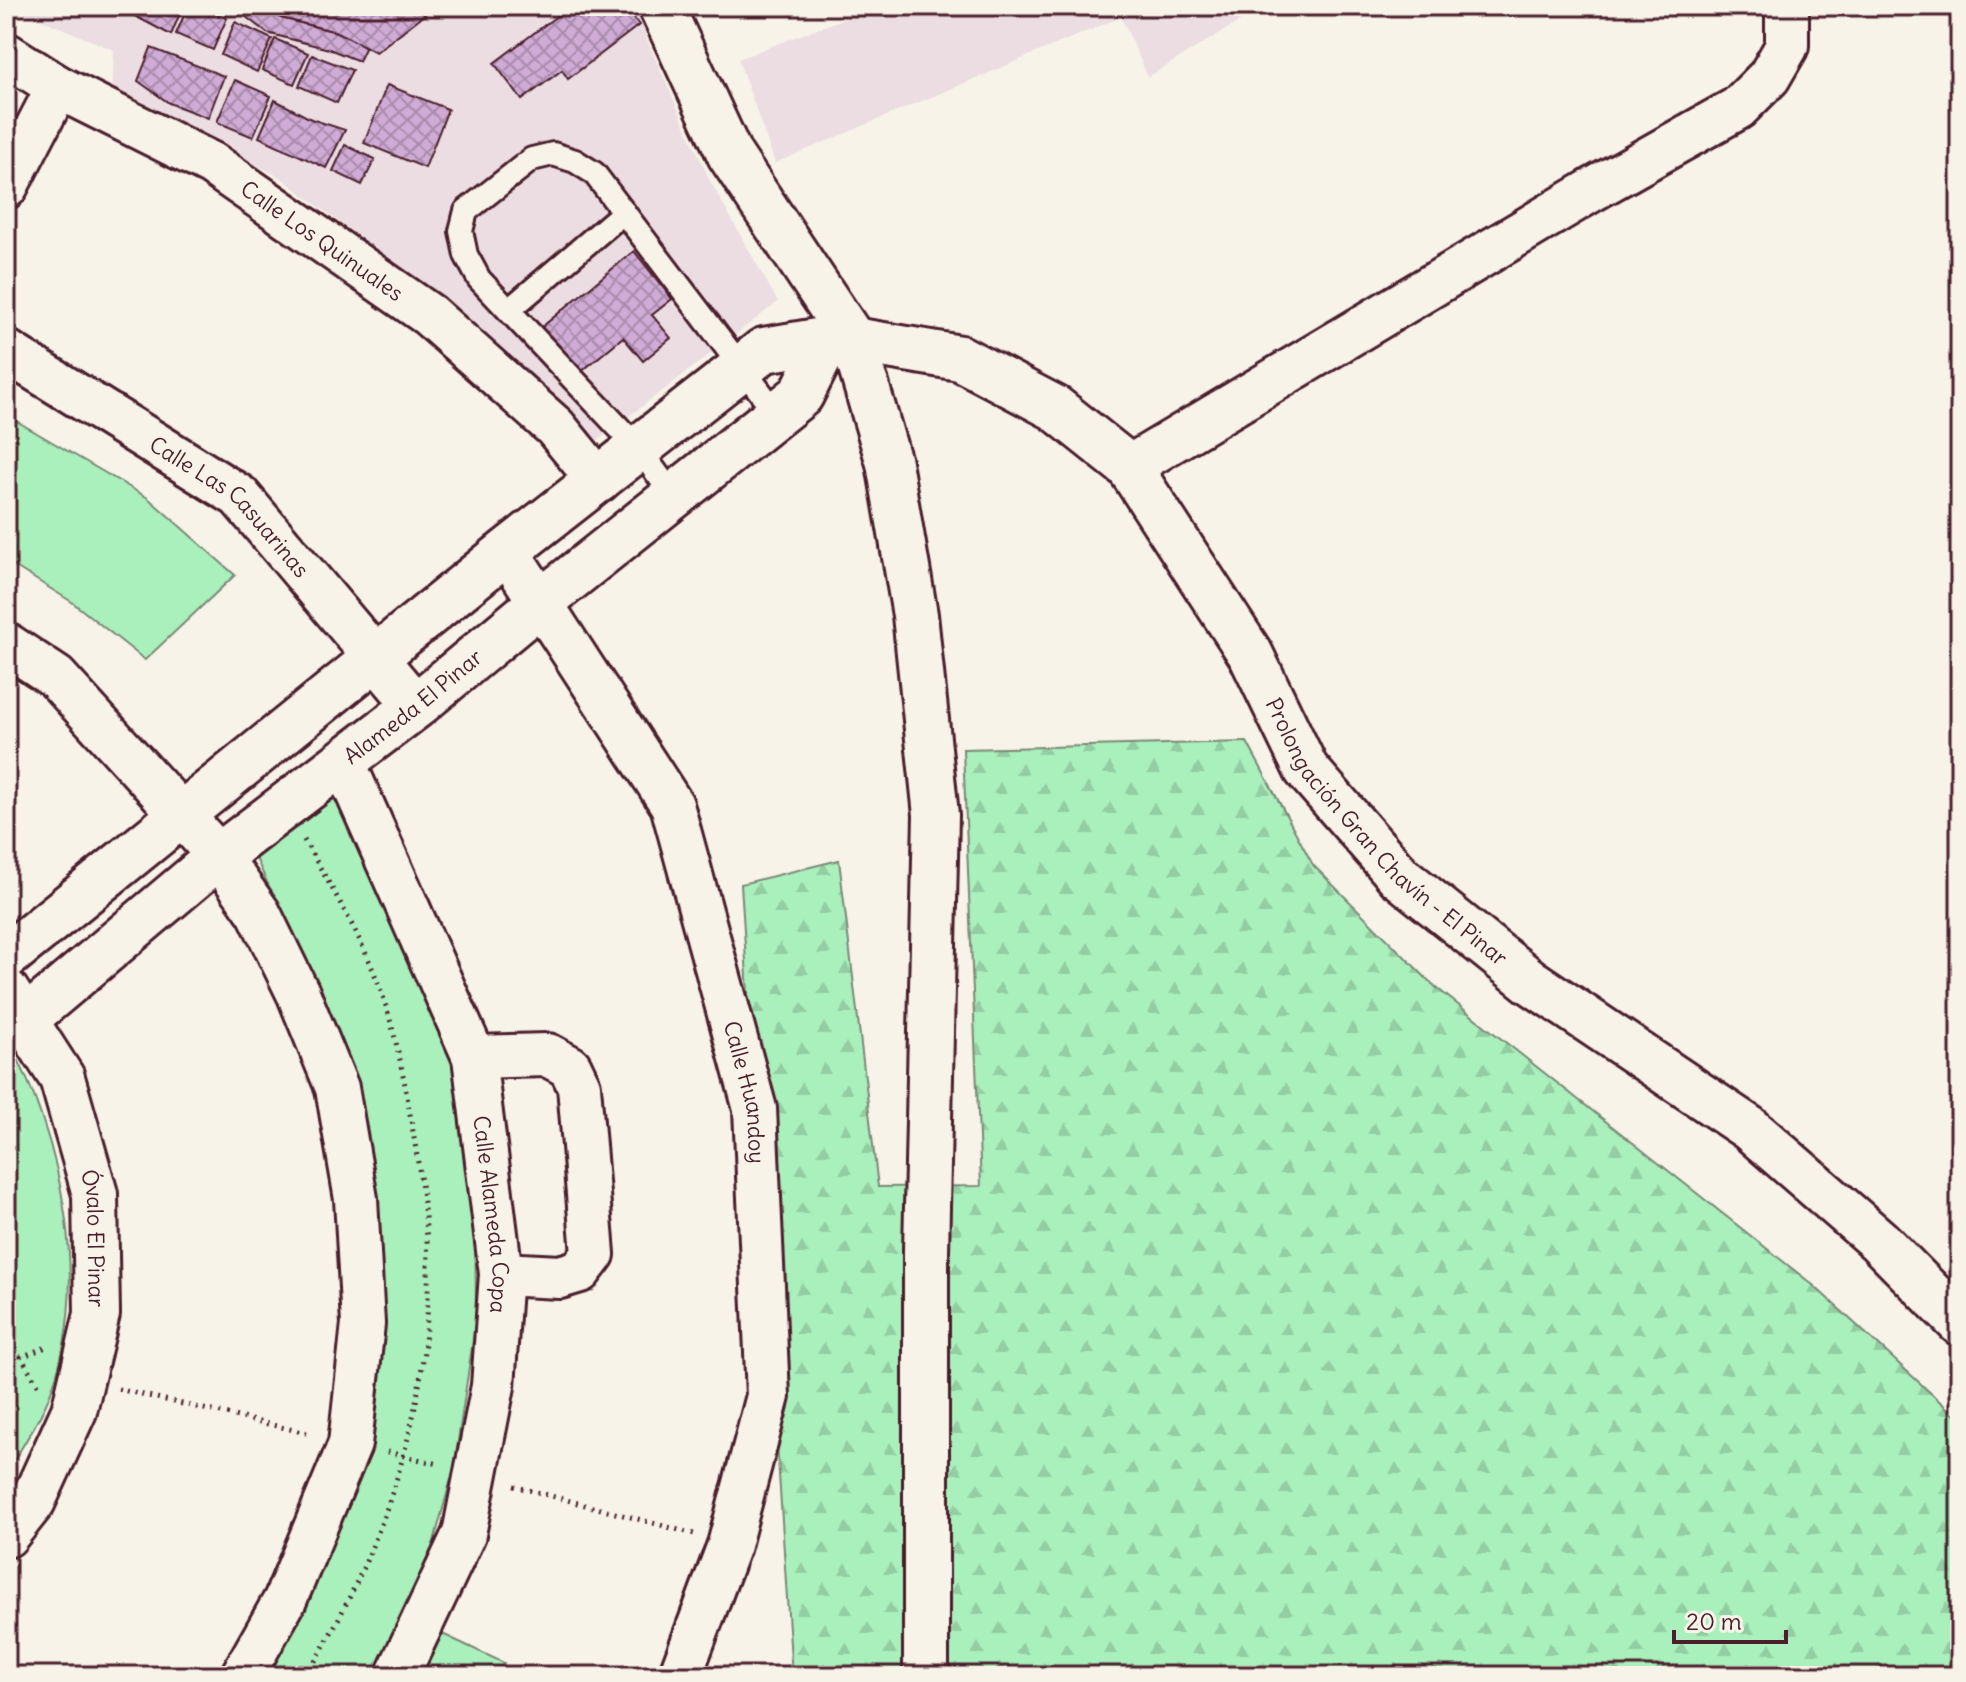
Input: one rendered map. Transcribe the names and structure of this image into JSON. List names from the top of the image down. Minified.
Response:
{"streets":{"main road":["Alameda El Pinar","Prolongación Gran Chavín - El Pinar","Óvalo El Pinar"],"street":["Calle Los Quinuales","Calle Las Casuarinas","Calle Huandoy","Calle Alameda Copa"]},"crossings":[["Calle Las Casuarinas","Alameda El Pinar"],["Alameda El Pinar","Calle Huandoy"],["Alameda El Pinar","Calle Alameda Copa"],["Alameda El Pinar","Óvalo El Pinar"]],"scale_bar":"20 m"}
